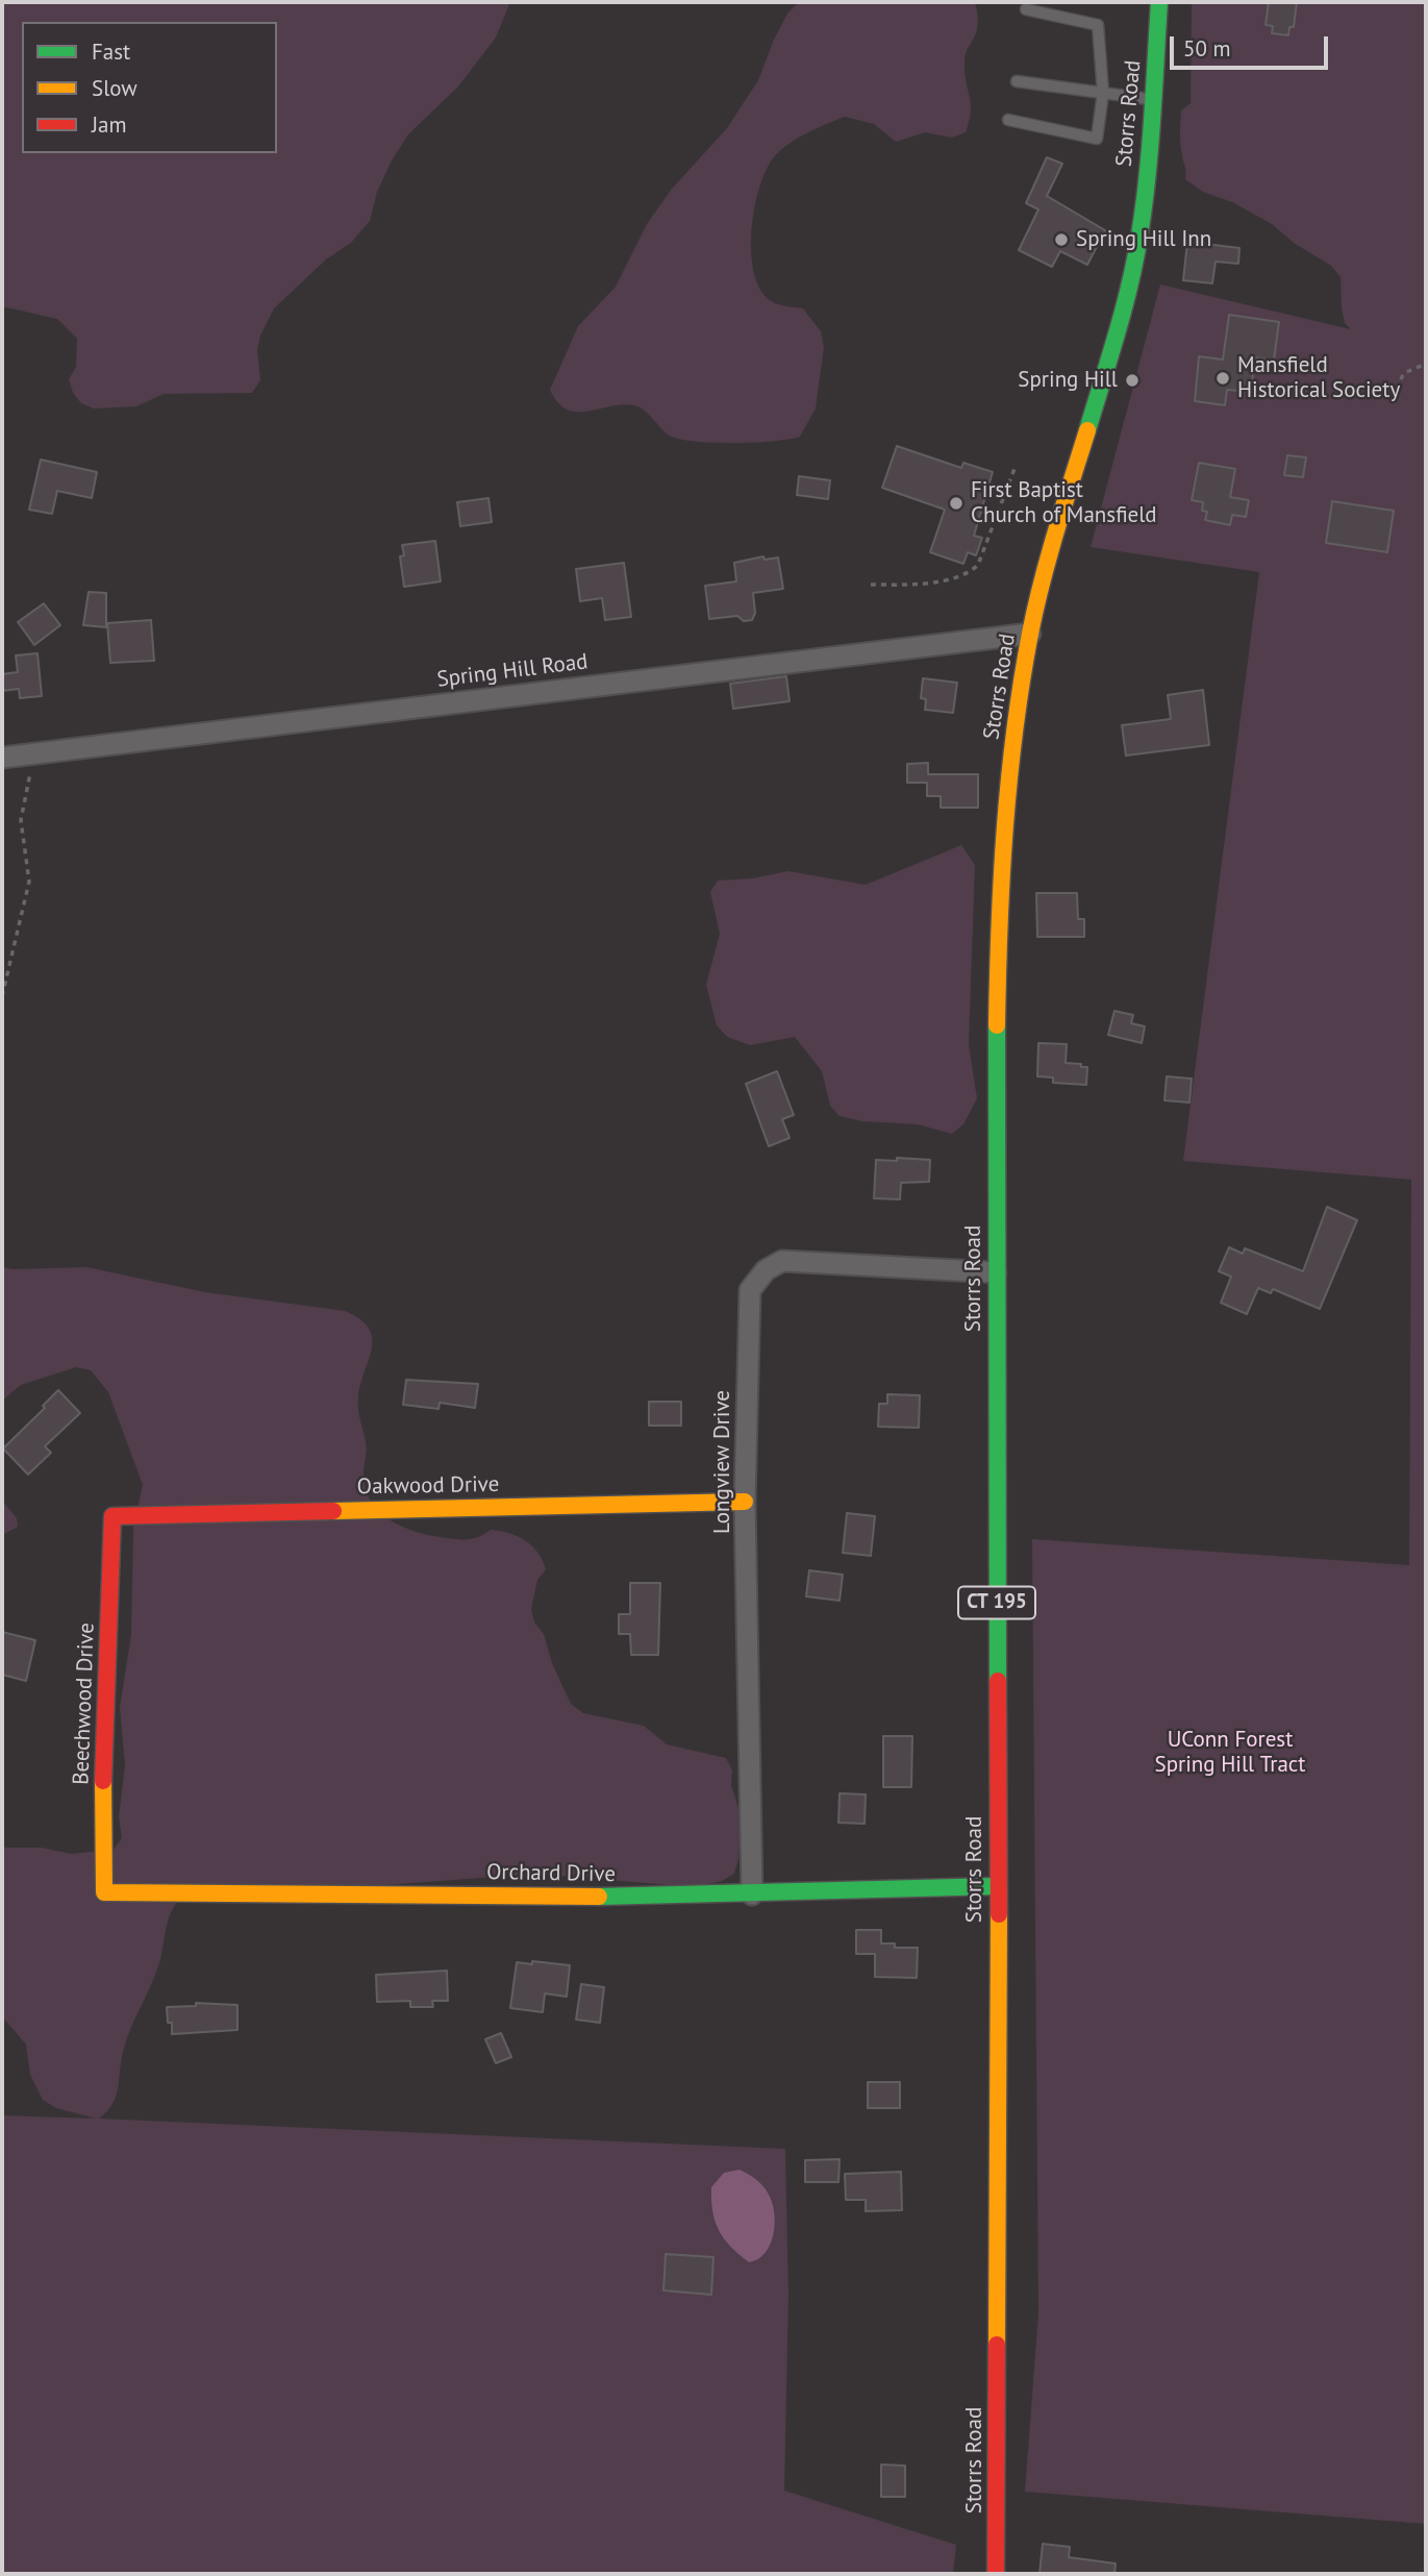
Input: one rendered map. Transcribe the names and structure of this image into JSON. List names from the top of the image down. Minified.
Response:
{"streets":{"main road":["Storrs Road","Oakwood Drive","CT 195","Beechwood Drive","Orchard Drive"],"street":["Spring Hill Road","Longview Drive"]},"crossings":[["Storrs Road","Spring Hill Road"],["Storrs Road","Longview Drive"],["Storrs Road","Orchard Drive"],["Longview Drive","Oakwood Drive"],["Longview Drive","Orchard Drive"],["Oakwood Drive","Beechwood Drive"],["Beechwood Drive","Orchard Drive"]],"parks":["UConn Forest Spring Hill Tract"],"places":["Spring Hill Inn","Mansfield Historical Society","Spring Hill","First Baptist Church of Mansfield"],"legend":["Fast","Slow","Jam"],"scale_bar":"50 m"}
